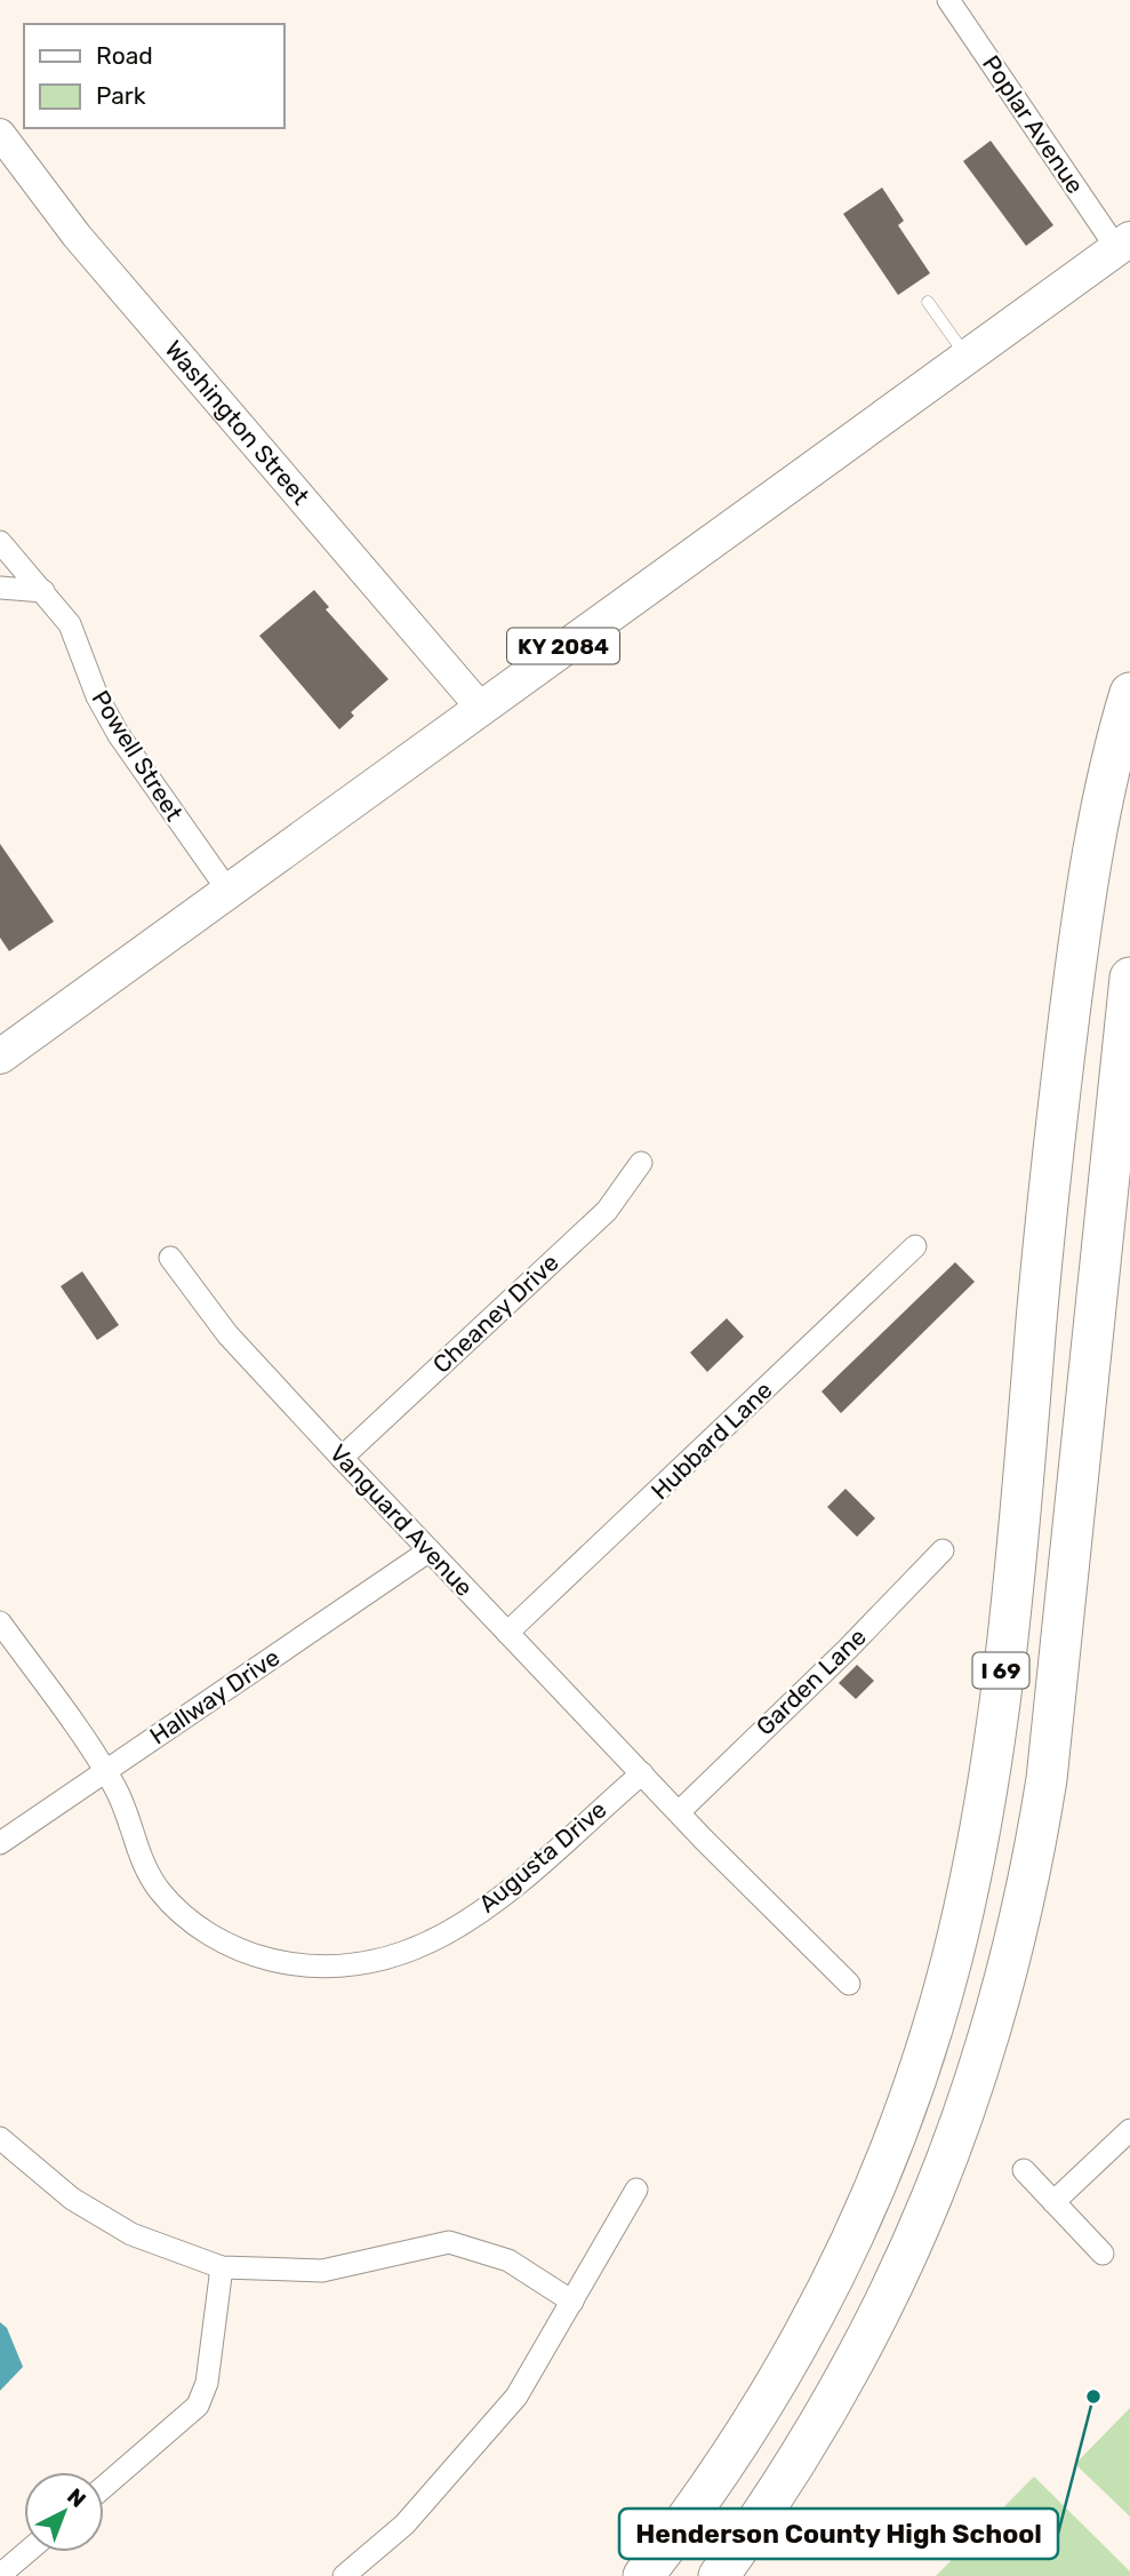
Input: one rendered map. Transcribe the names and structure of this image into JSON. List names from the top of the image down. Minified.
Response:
{"streets":{"highway":["I 69"],"main road":["KY 2084"],"street":["Poplar Avenue","Washington Street","Powell Street","Cheaney Drive","Hubbard Lane","Vanguard Avenue","Garden Lane","Hallway Drive","Augusta Drive"]},"crossings":[["Poplar Avenue","KY 2084"],["Washington Street","KY 2084"],["KY 2084","Powell Street"],["Cheaney Drive","Vanguard Avenue"],["Hubbard Lane","Vanguard Avenue"],["Vanguard Avenue","Garden Lane"],["Vanguard Avenue","Hallway Drive"],["Vanguard Avenue","Augusta Drive"],["Hallway Drive","Augusta Drive"]],"places":["Henderson County High School"],"legend":["Road","Park"],"north":"top right"}
